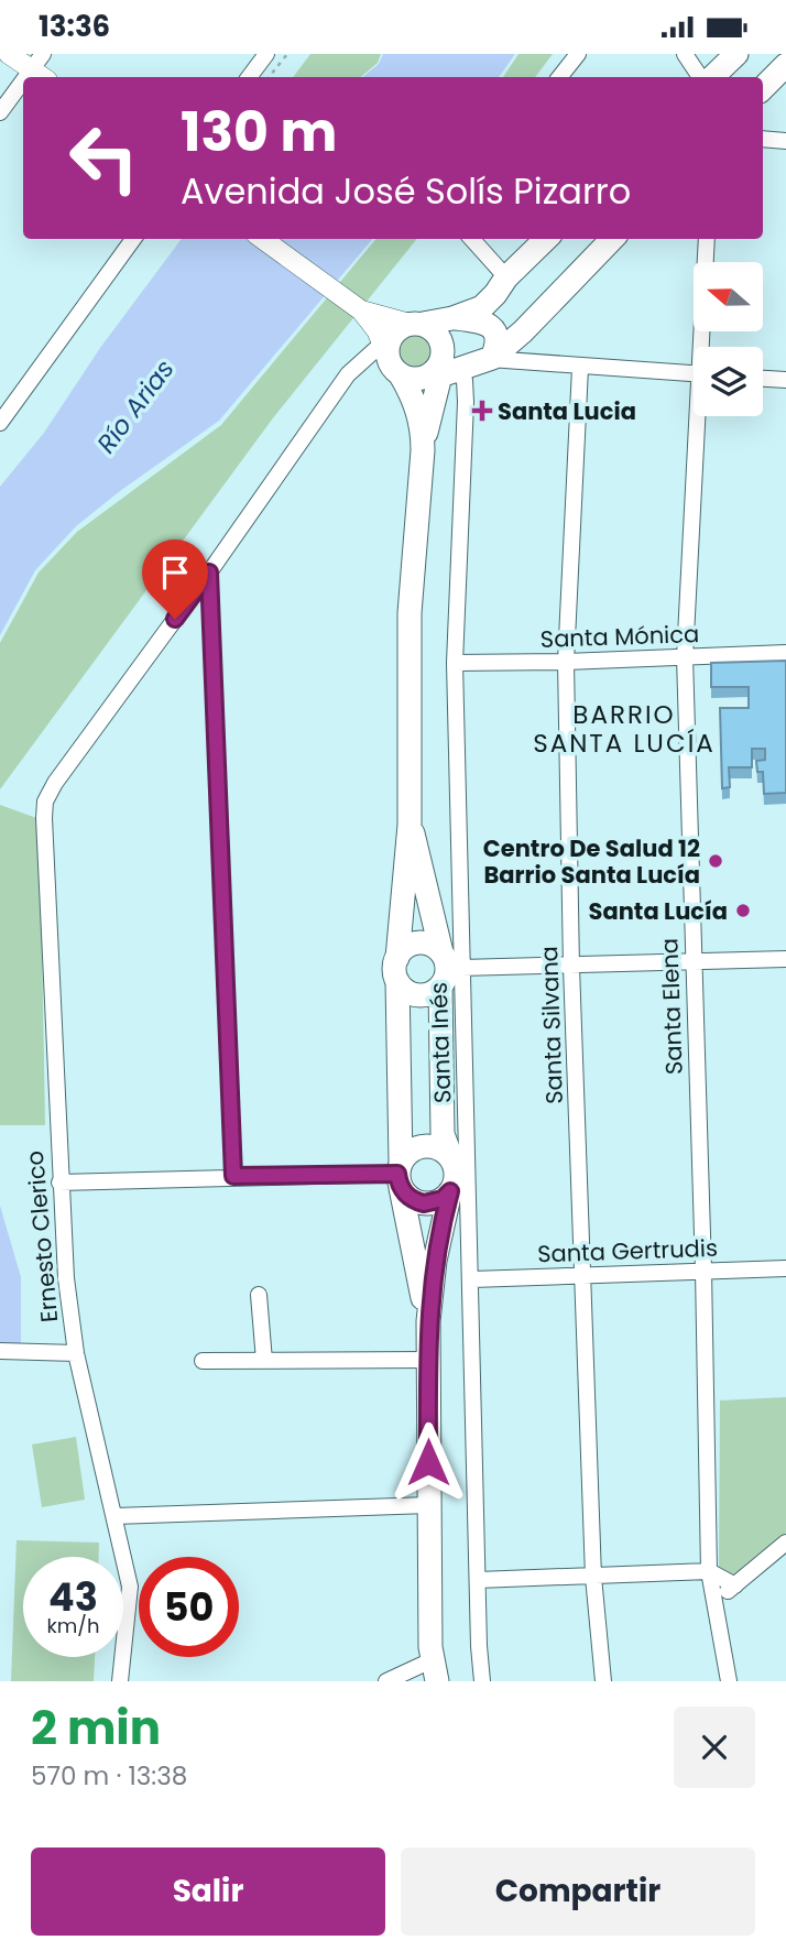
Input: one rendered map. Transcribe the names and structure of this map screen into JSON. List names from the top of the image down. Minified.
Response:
{"streets":{"street":["Santa Mónica","Santa Elena","Santa Silvana","Santa Inés","Ernesto Clerico","Santa Gertrudis"]},"crossings":[["Santa Mónica","Santa Elena"],["Santa Mónica","Santa Silvana"],["Santa Mónica","Santa Inés"],["Santa Elena","Santa Gertrudis"],["Santa Silvana","Santa Gertrudis"]],"districts":["BARRIO SANTA LUCÍA"],"water":["Río Arias"],"places":{"health":["Santa Lucia"],"other":["Centro De Salud 12 Barrio Santa Lucía","Santa Lucía"]},"north":"left","page":{"status":"13:36","turn":["130 m","Avenida José Solís Pizarro"],"speed":"43 km/h","limit":"50","heading":["2 min","570 m · 13:38"],"buttons":["Salir","Compartir"]}}
